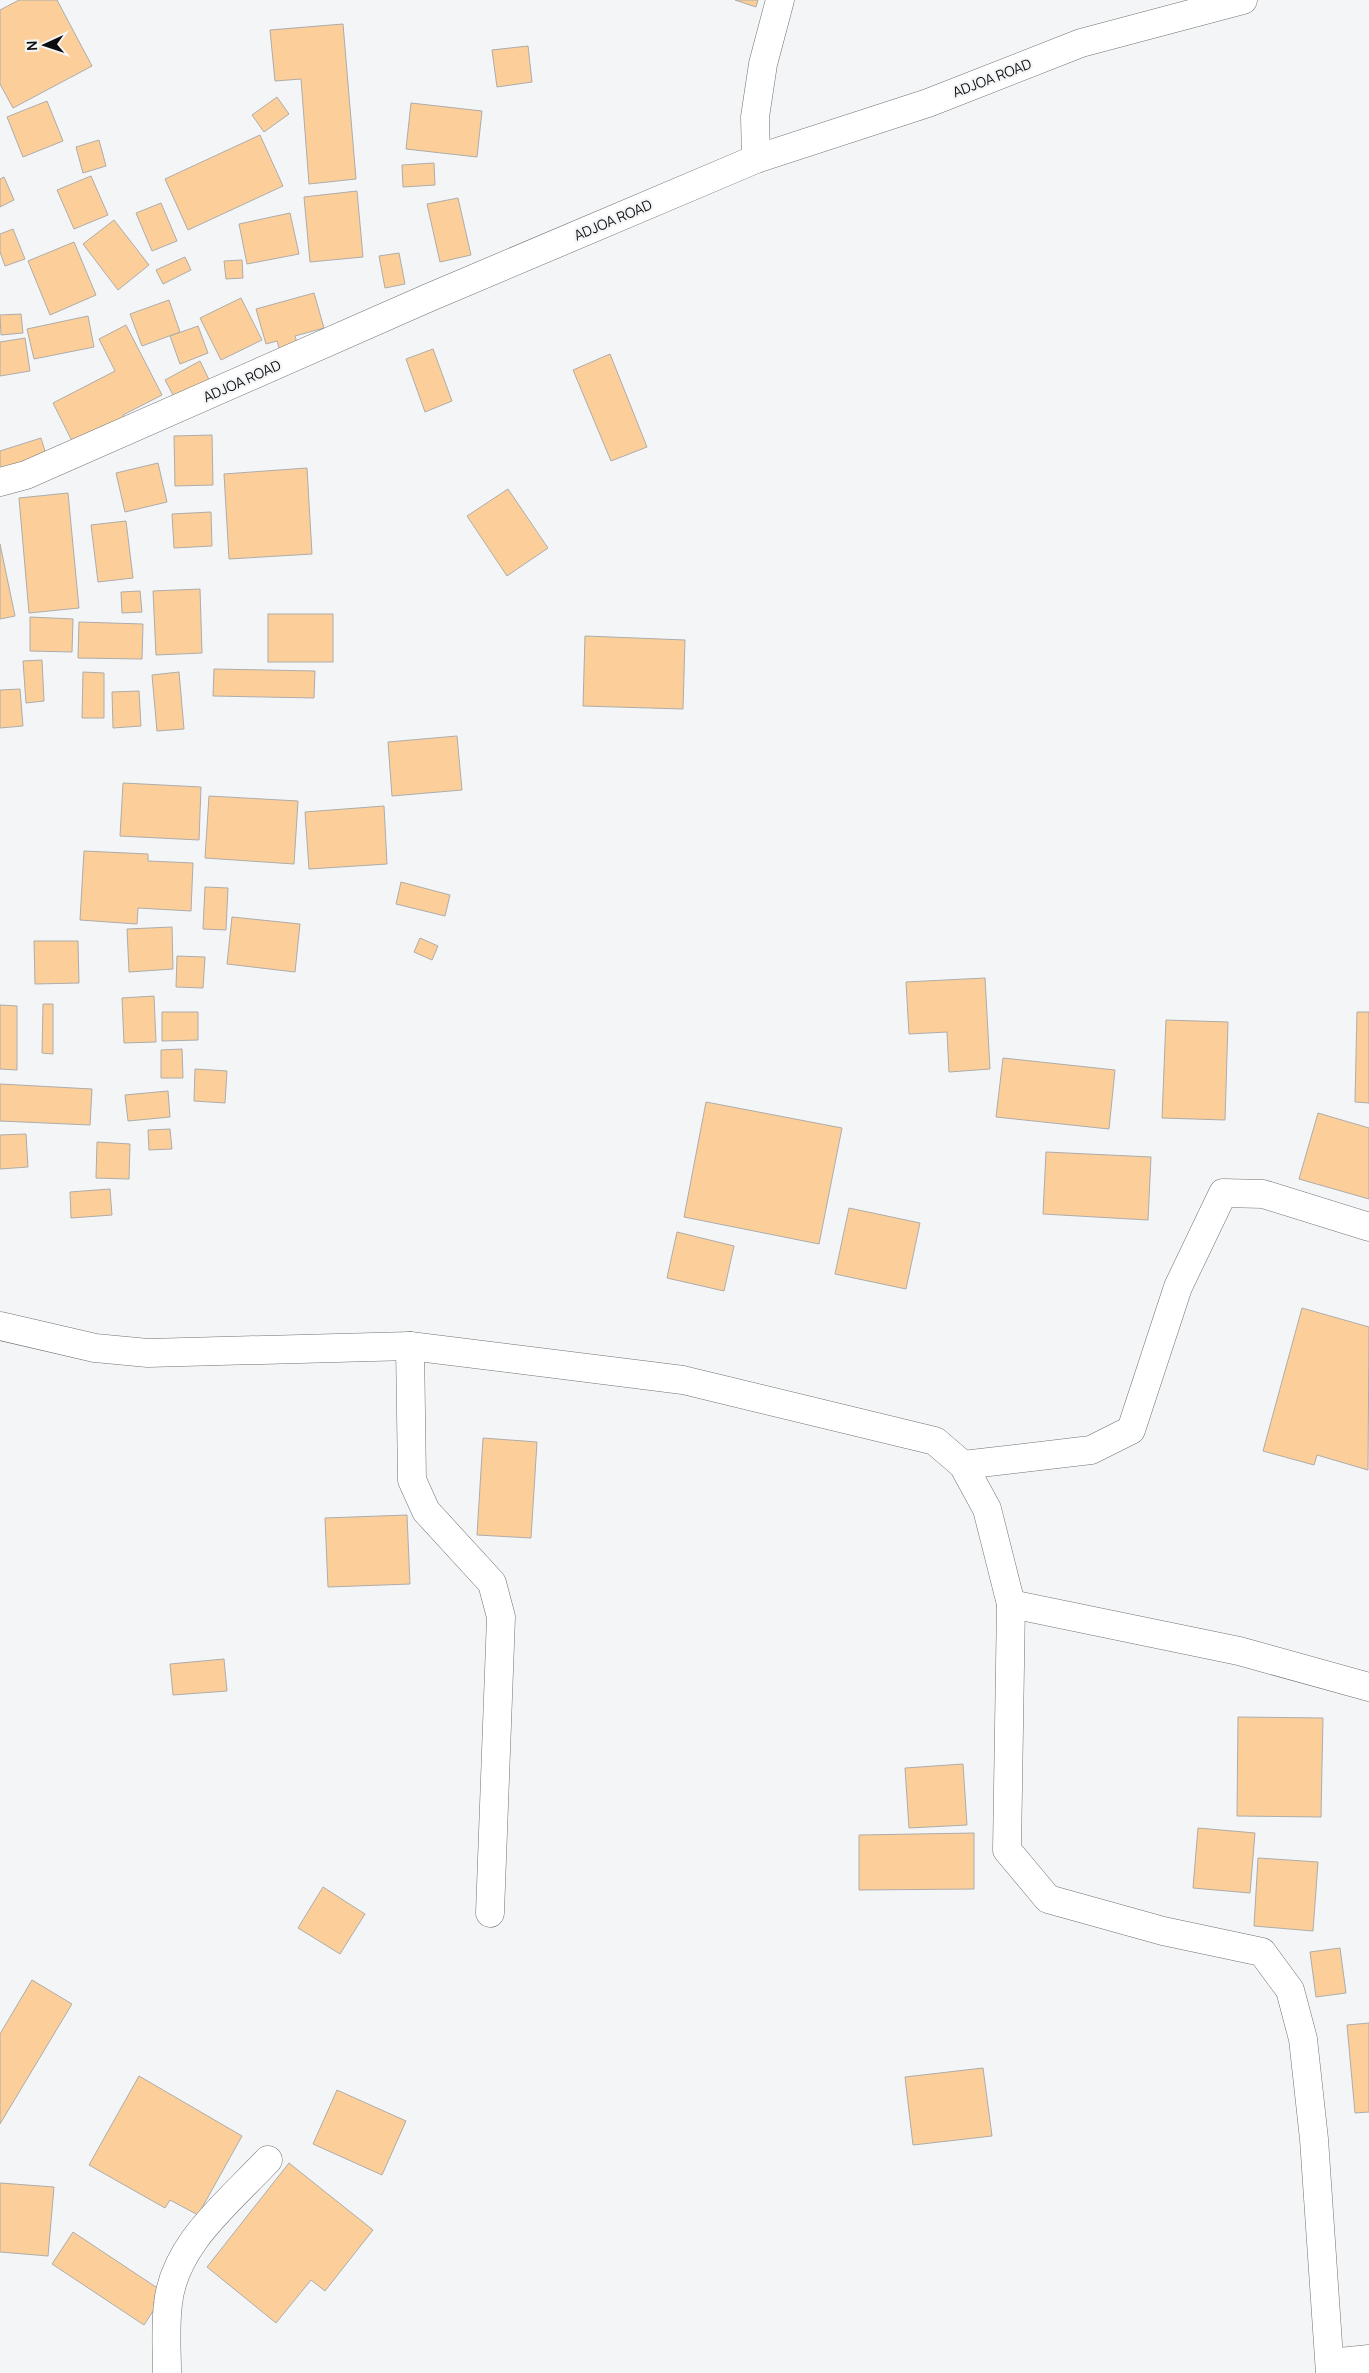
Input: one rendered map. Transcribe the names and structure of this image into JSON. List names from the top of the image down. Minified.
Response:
{"streets":{"street":["ADJOA ROAD"]},"north":"left"}
